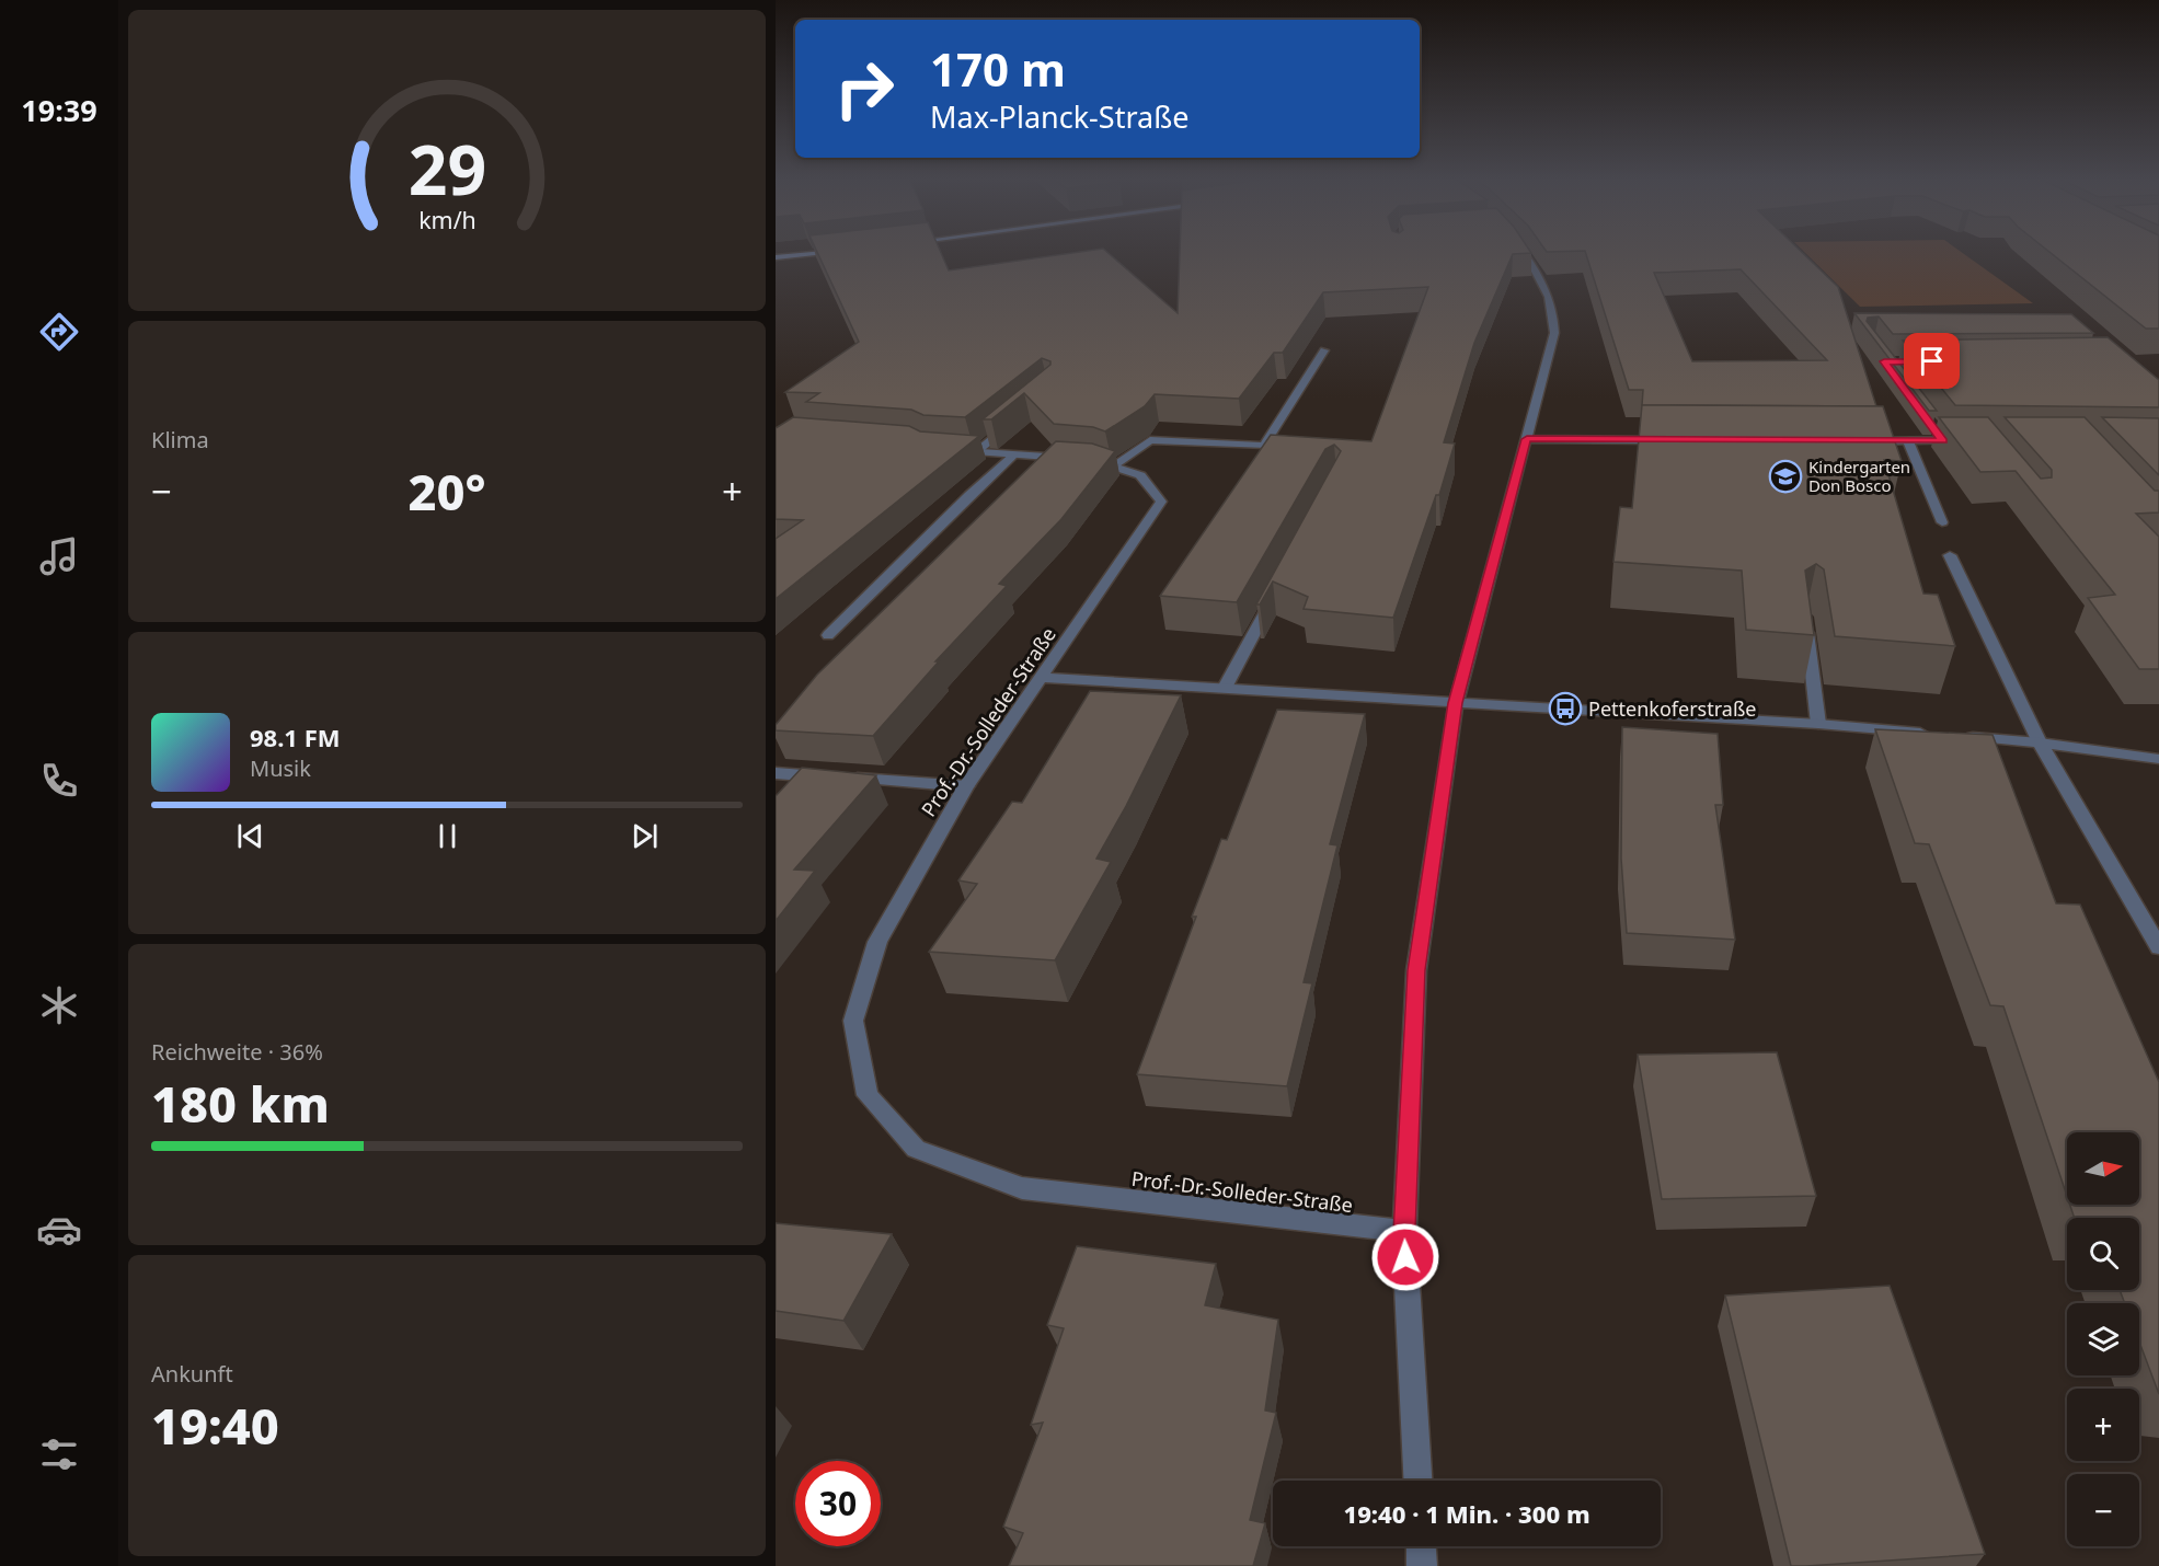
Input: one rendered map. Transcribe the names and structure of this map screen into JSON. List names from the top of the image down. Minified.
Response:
{"streets":{"street":["Prof.-Dr.-Solleder-Straße"]},"places":{"school or university":["Kindergarten Don Bosco"],"bus stop":["Pettenkoferstraße"]},"north":"right","page":{"tabs":"19:39","turn":["170 m","Max-Planck-Straße"],"tile":["Klima",["Reichweite · 36%","180 km"],["Ankunft","19:40"]],"heat":["−","20°","+"],"song":["98.1 FM","Musik"],"map_buttons":["+","−"],"limit":"30","trip":"19:40 · 1 Min. · 300 m","gauge":["29","km/h"]}}
